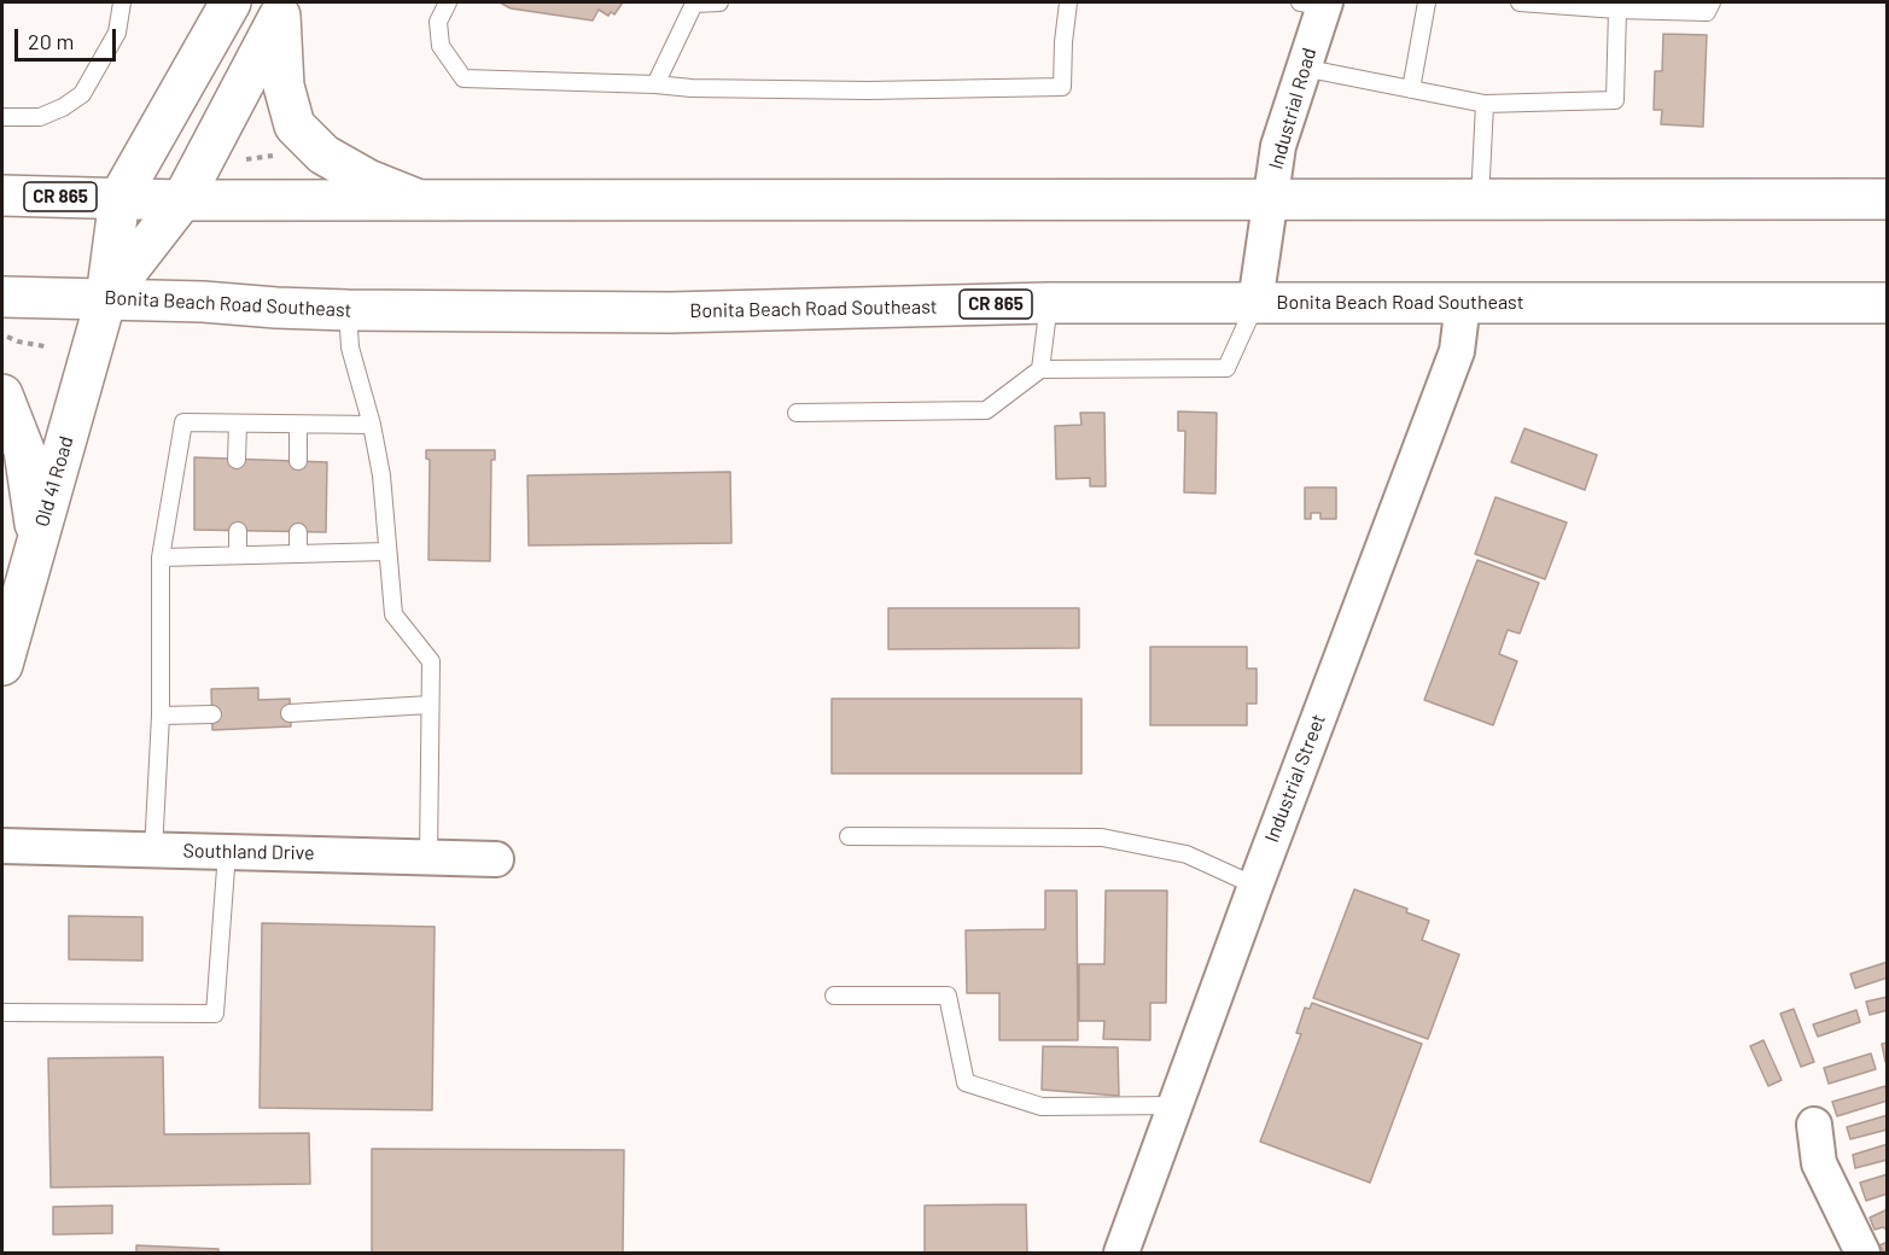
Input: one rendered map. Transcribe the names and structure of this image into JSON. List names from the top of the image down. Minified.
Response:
{"streets":{"main road":["CR 865","Bonita Beach Road Southeast","Old 41 Road"],"street":["Industrial Road","Industrial Street","Southland Drive"]},"crossings":[["Industrial Road","CR 865"],["Industrial Road","Bonita Beach Road Southeast"],["CR 865","Old 41 Road"],["Bonita Beach Road Southeast","Old 41 Road"],["Bonita Beach Road Southeast","Industrial Street"]],"scale_bar":"20 m"}
